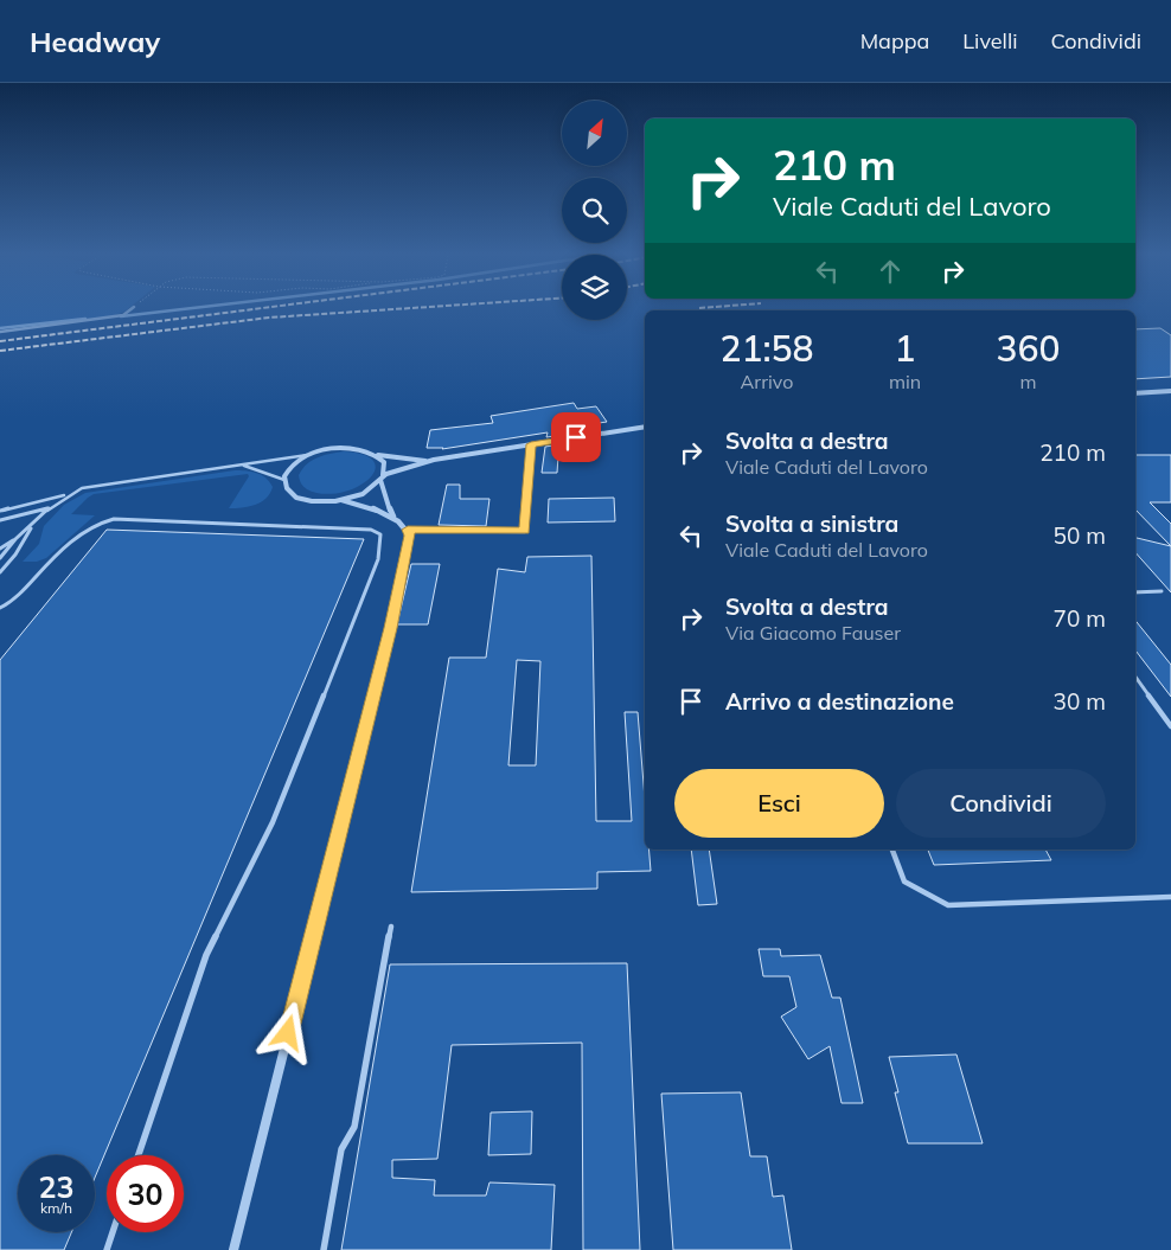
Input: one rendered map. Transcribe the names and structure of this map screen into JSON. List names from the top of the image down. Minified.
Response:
{"north":"top right","page":{"header":"Headway","nav":["Mappa","Livelli","Condividi"],"turn":["210 m","Viale Caduti del Lavoro"],"eta":["21:58","Arrivo","1","min","360","m"],"list":[{"name":"Svolta a destra","note":"Viale Caduti del Lavoro","value":"210 m"},{"name":"Svolta a sinistra","note":"Viale Caduti del Lavoro","value":"50 m"},{"name":"Svolta a destra","note":"Via Giacomo Fauser","value":"70 m"},{"name":"Arrivo a destinazione","value":"30 m"}],"buttons":["Esci","Condividi"],"speed":"23 km/h","limit":"30"}}
